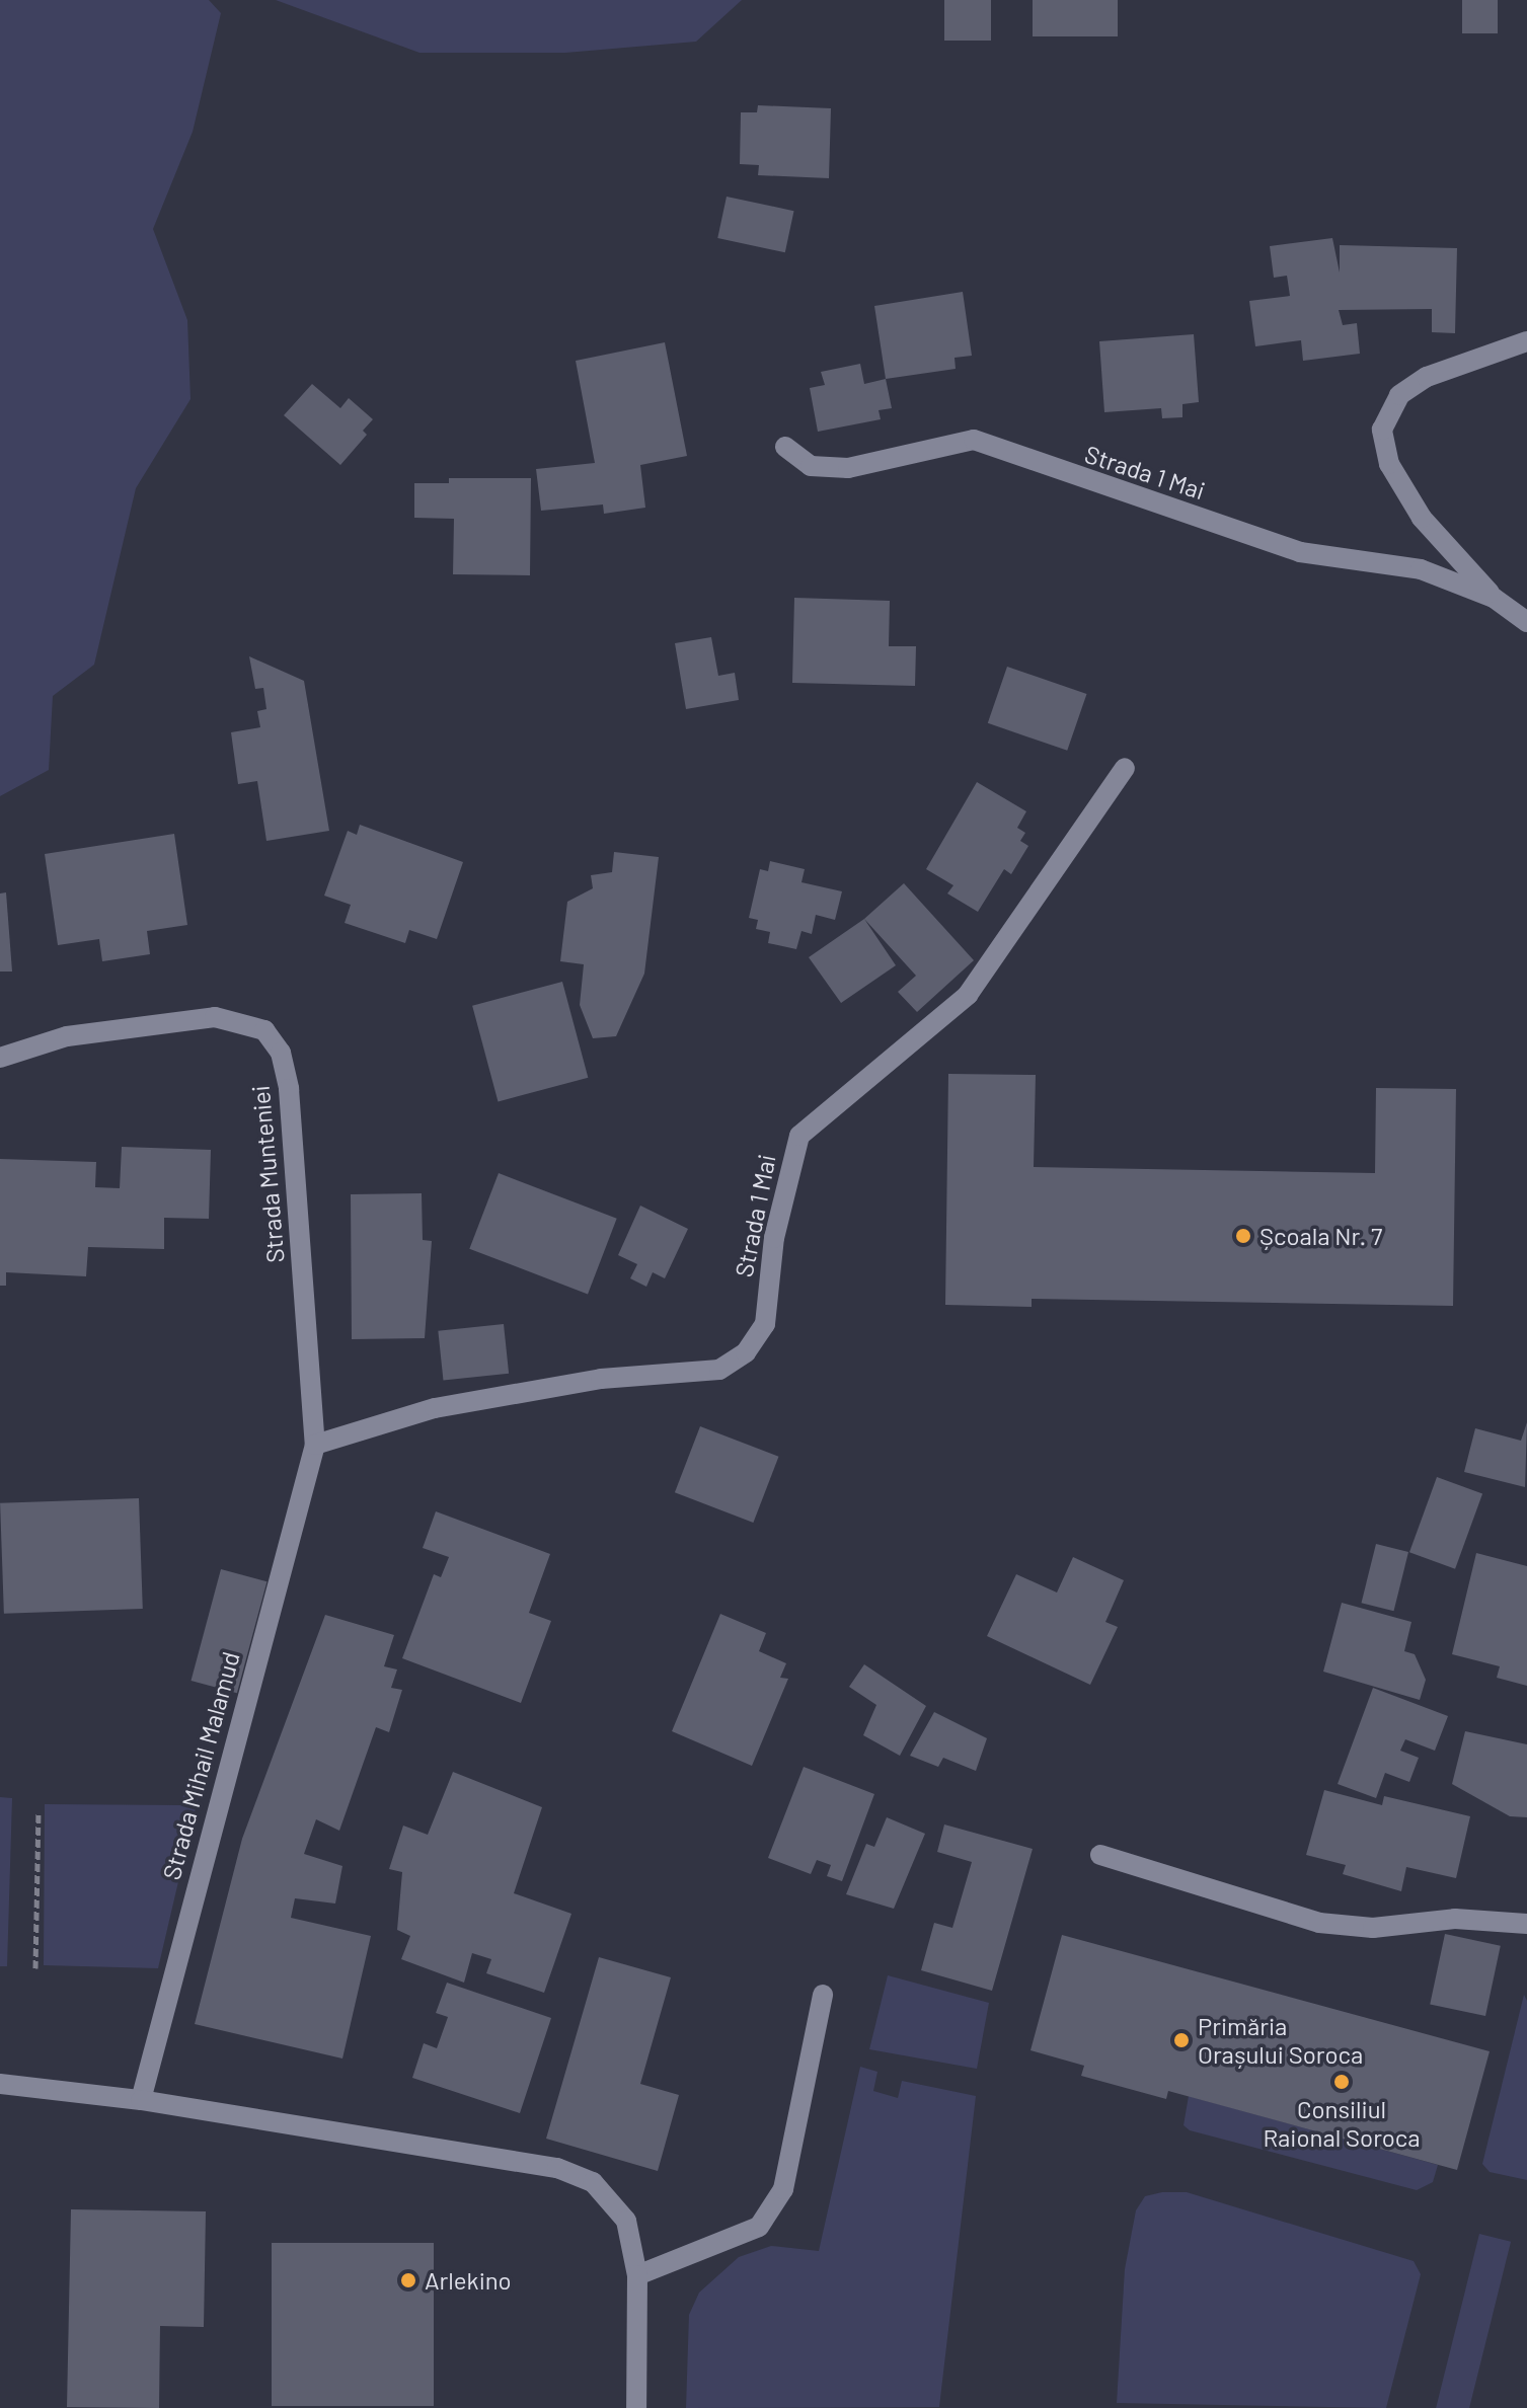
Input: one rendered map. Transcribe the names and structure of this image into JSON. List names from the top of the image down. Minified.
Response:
{"streets":{"street":["Strada 1 Mai","Strada Munteniei","Strada Mihail Malamud"]},"crossings":[["Strada 1 Mai","Strada Munteniei"],["Strada 1 Mai","Strada Mihail Malamud"],["Strada Munteniei","Strada Mihail Malamud"]],"places":["Școala Nr. 7","Primăria Orașului Soroca","Consiliul Raional Soroca","Arlekino"]}
